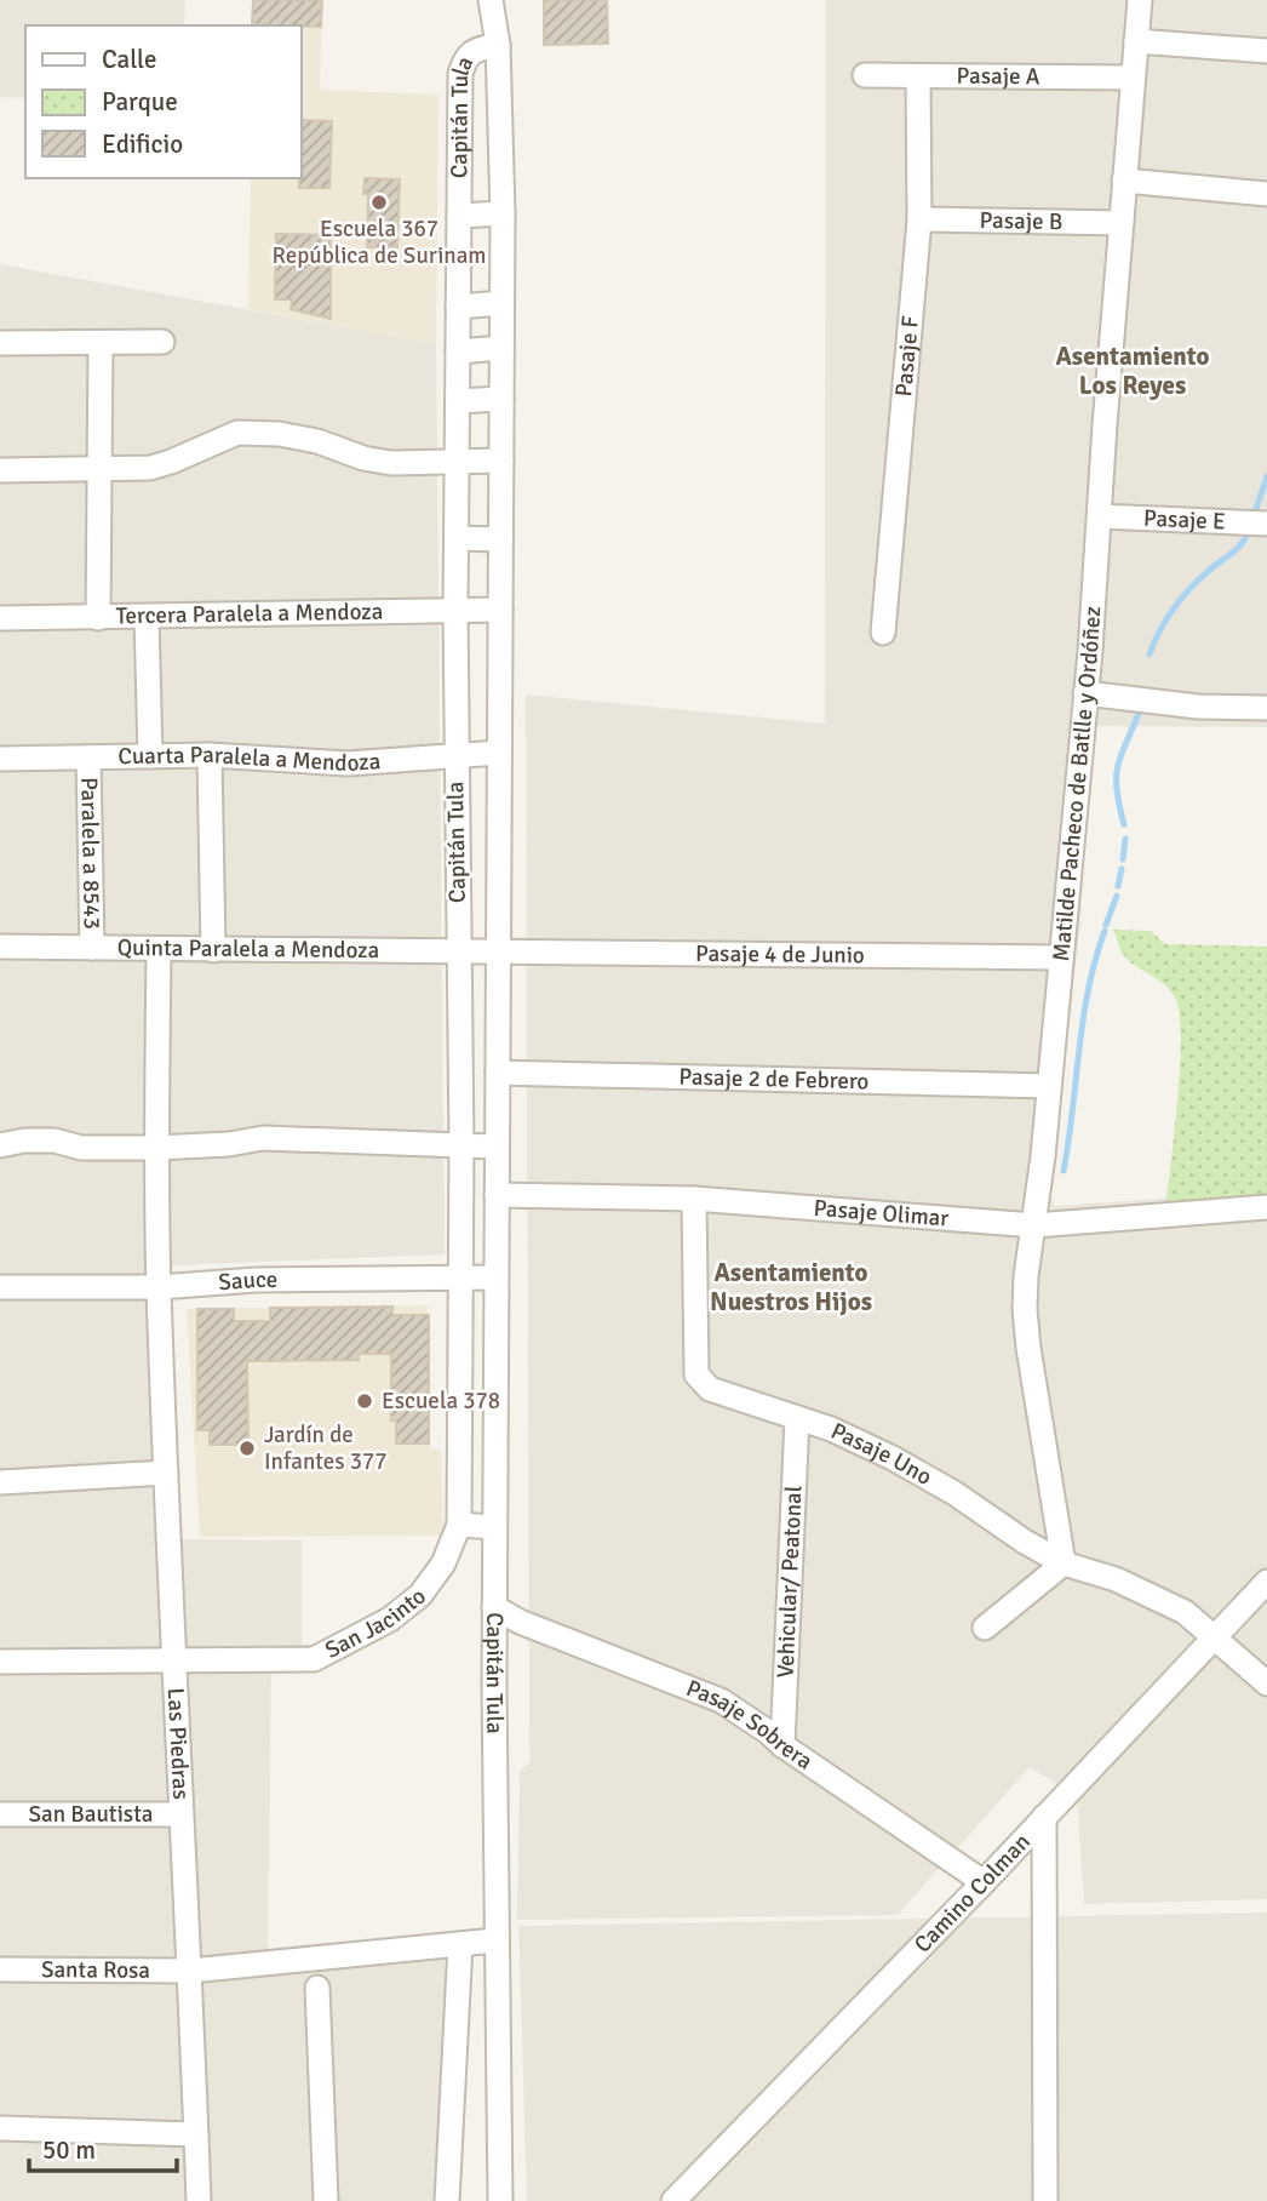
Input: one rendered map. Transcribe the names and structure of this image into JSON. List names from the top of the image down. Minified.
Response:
{"streets":{"street":["Pasaje A","Capitán Tula","Pasaje B","Pasaje F","Pasaje E","Tercera Paralela a Mendoza","Cuarta Paralela a Mendoza","Matilde Pacheco de Batlle y Ordóñez","Paralela a 8543","Quinta Paralela a Mendoza","Pasaje 4 de Junio","Pasaje 2 de Febrero","Pasaje Olimar","Sauce","Pasaje Uno","Vehicular/ Peatonal","San Jacinto","Pasaje Sobrera","Las Piedras","San Bautista","Camino Colman","Santa Rosa"]},"crossings":[["Pasaje A","Pasaje F"],["Pasaje A","Matilde Pacheco de Batlle y Ordóñez"],["Capitán Tula","Tercera Paralela a Mendoza"],["Capitán Tula","Cuarta Paralela a Mendoza"],["Capitán Tula","Quinta Paralela a Mendoza"],["Capitán Tula","Pasaje 4 de Junio"],["Capitán Tula","Pasaje 2 de Febrero"],["Capitán Tula","Pasaje Olimar"],["Capitán Tula","Sauce"],["Capitán Tula","San Jacinto"],["Capitán Tula","Pasaje Sobrera"],["Capitán Tula","Santa Rosa"],["Pasaje B","Pasaje F"],["Pasaje B","Matilde Pacheco de Batlle y Ordóñez"],["Pasaje E","Matilde Pacheco de Batlle y Ordóñez"],["Cuarta Paralela a Mendoza","Paralela a 8543"],["Matilde Pacheco de Batlle y Ordóñez","Pasaje 4 de Junio"],["Matilde Pacheco de Batlle y Ordóñez","Pasaje 2 de Febrero"],["Matilde Pacheco de Batlle y Ordóñez","Pasaje Olimar"],["Matilde Pacheco de Batlle y Ordóñez","Pasaje Uno"],["Paralela a 8543","Quinta Paralela a Mendoza"],["Quinta Paralela a Mendoza","Pasaje 4 de Junio"],["Pasaje Olimar","Pasaje Uno"],["Sauce","Las Piedras"],["Pasaje Uno","Vehicular/ Peatonal"],["Pasaje Uno","Camino Colman"],["Vehicular/ Peatonal","Pasaje Sobrera"],["San Jacinto","Las Piedras"],["Pasaje Sobrera","Camino Colman"],["Las Piedras","San Bautista"],["Las Piedras","Santa Rosa"]],"districts":["Asentamiento Los Reyes","Asentamiento Nuestros Hijos"],"places":["Escuela 367 República de Surinam","Escuela 378","Jardín de Infantes 377"],"legend":["Calle","Parque","Edificio"],"scale_bar":"50 m"}
